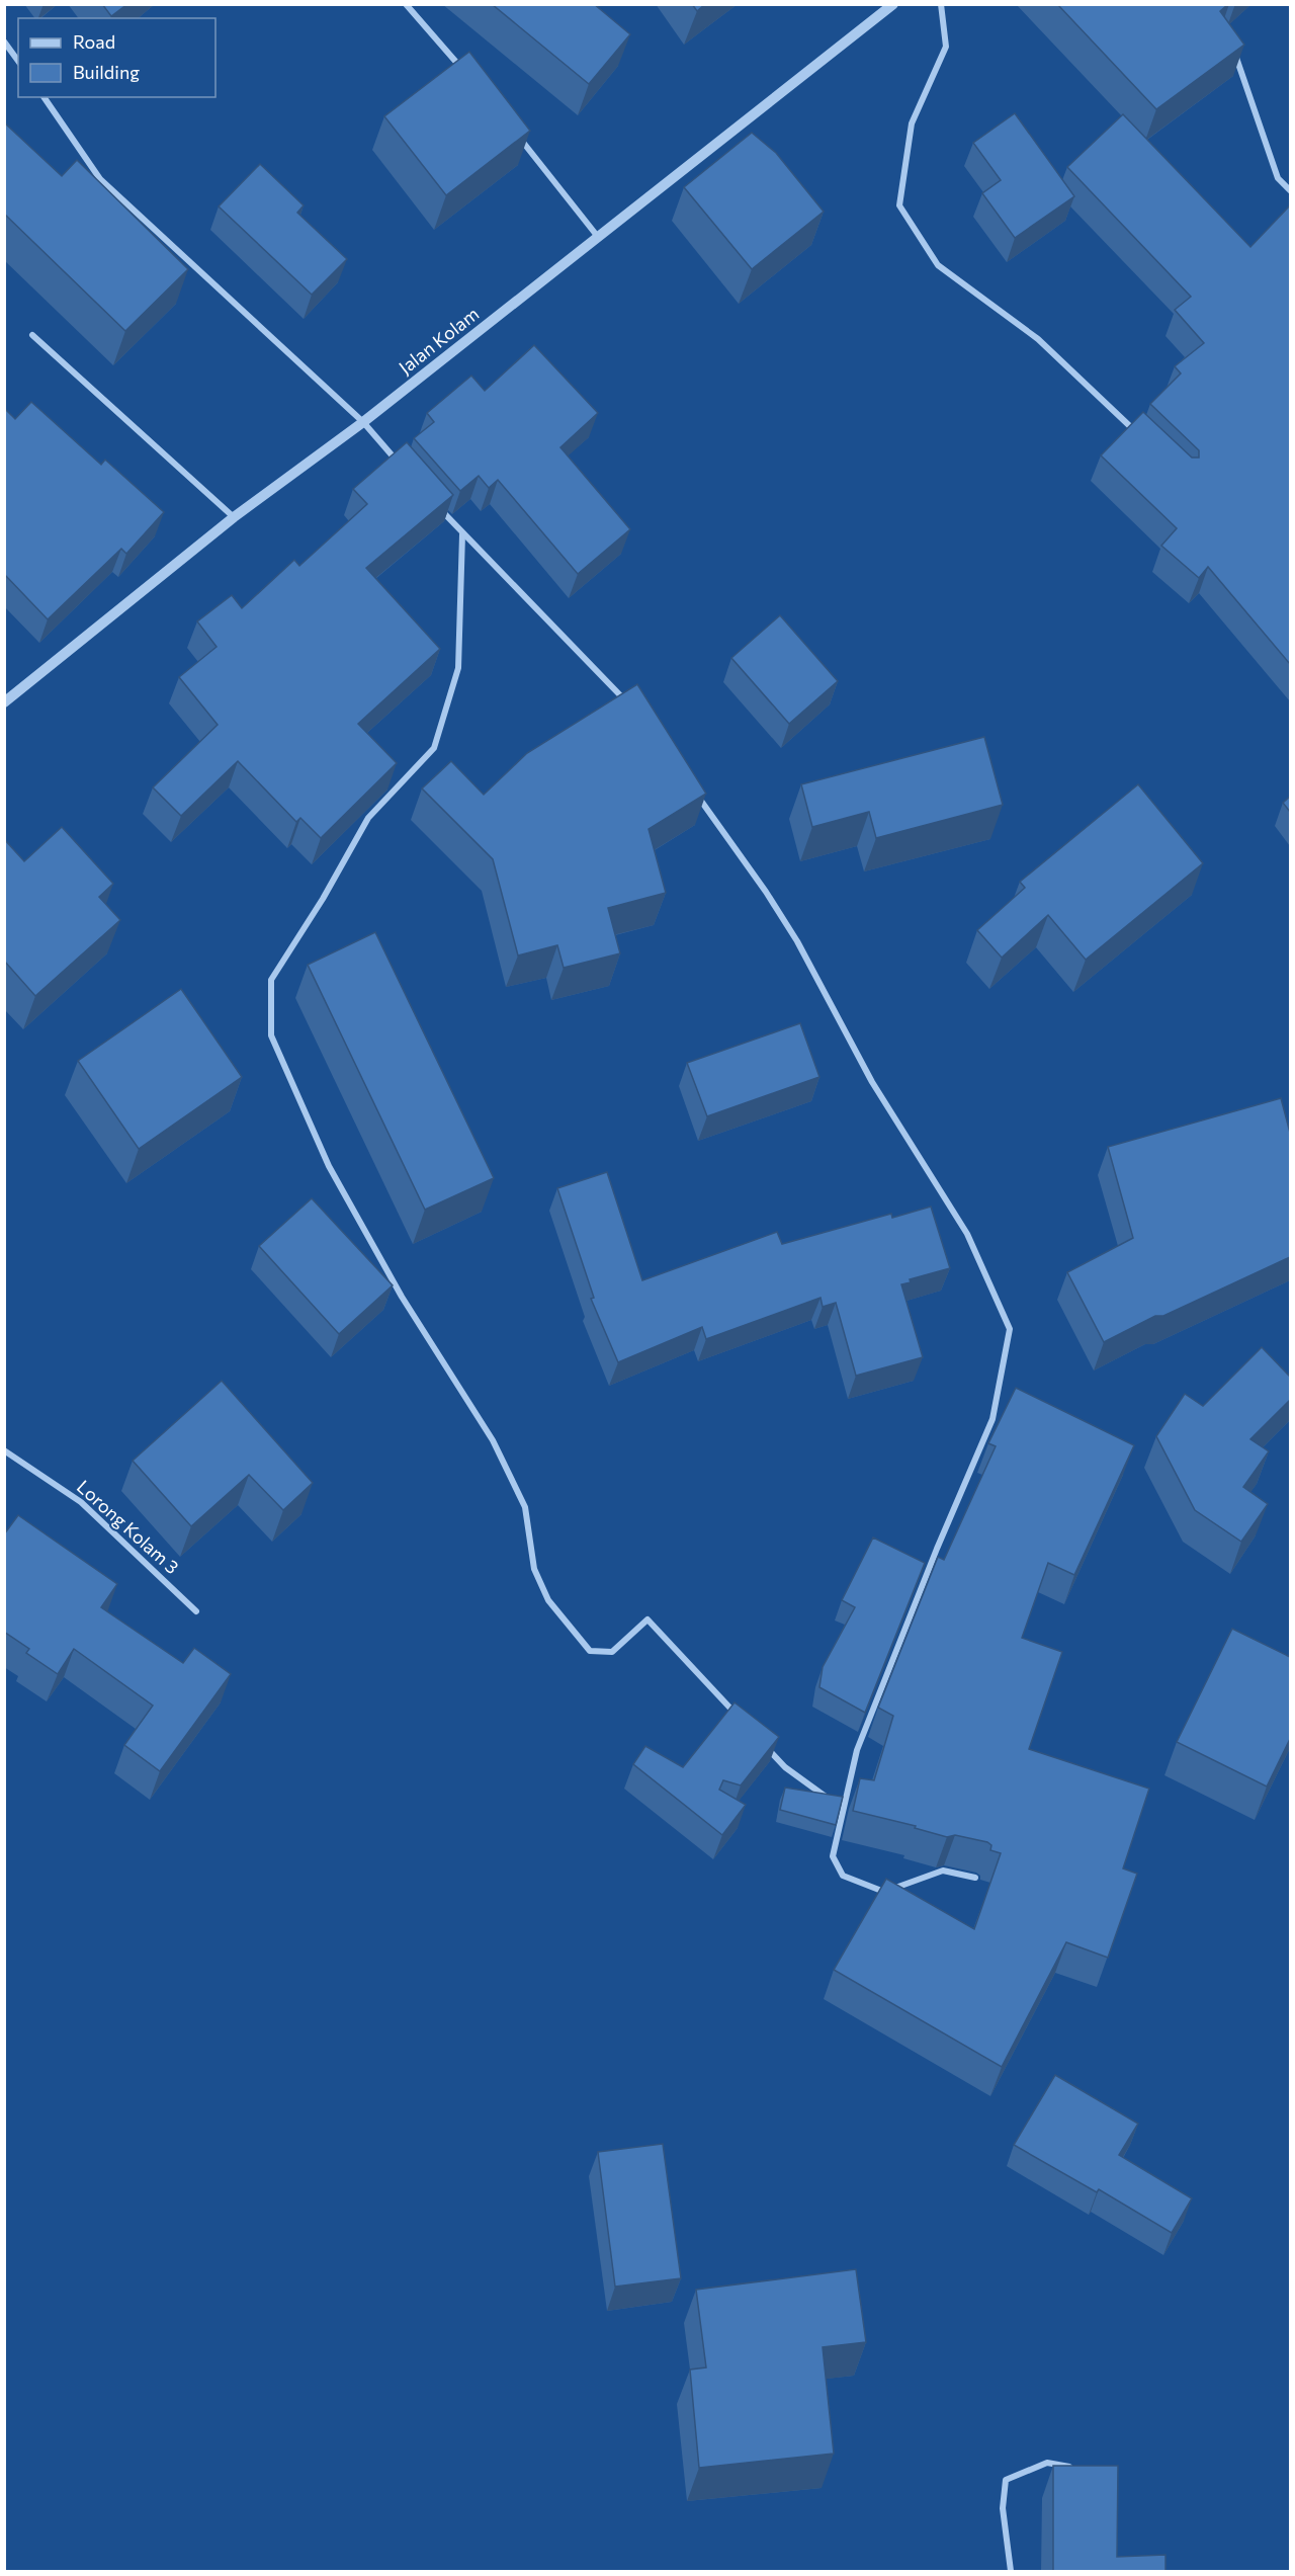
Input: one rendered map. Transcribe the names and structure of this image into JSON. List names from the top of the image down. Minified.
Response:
{"streets":{"street":["Jalan Kolam","Lorong Kolam 3"]},"legend":["Road","Building"]}
